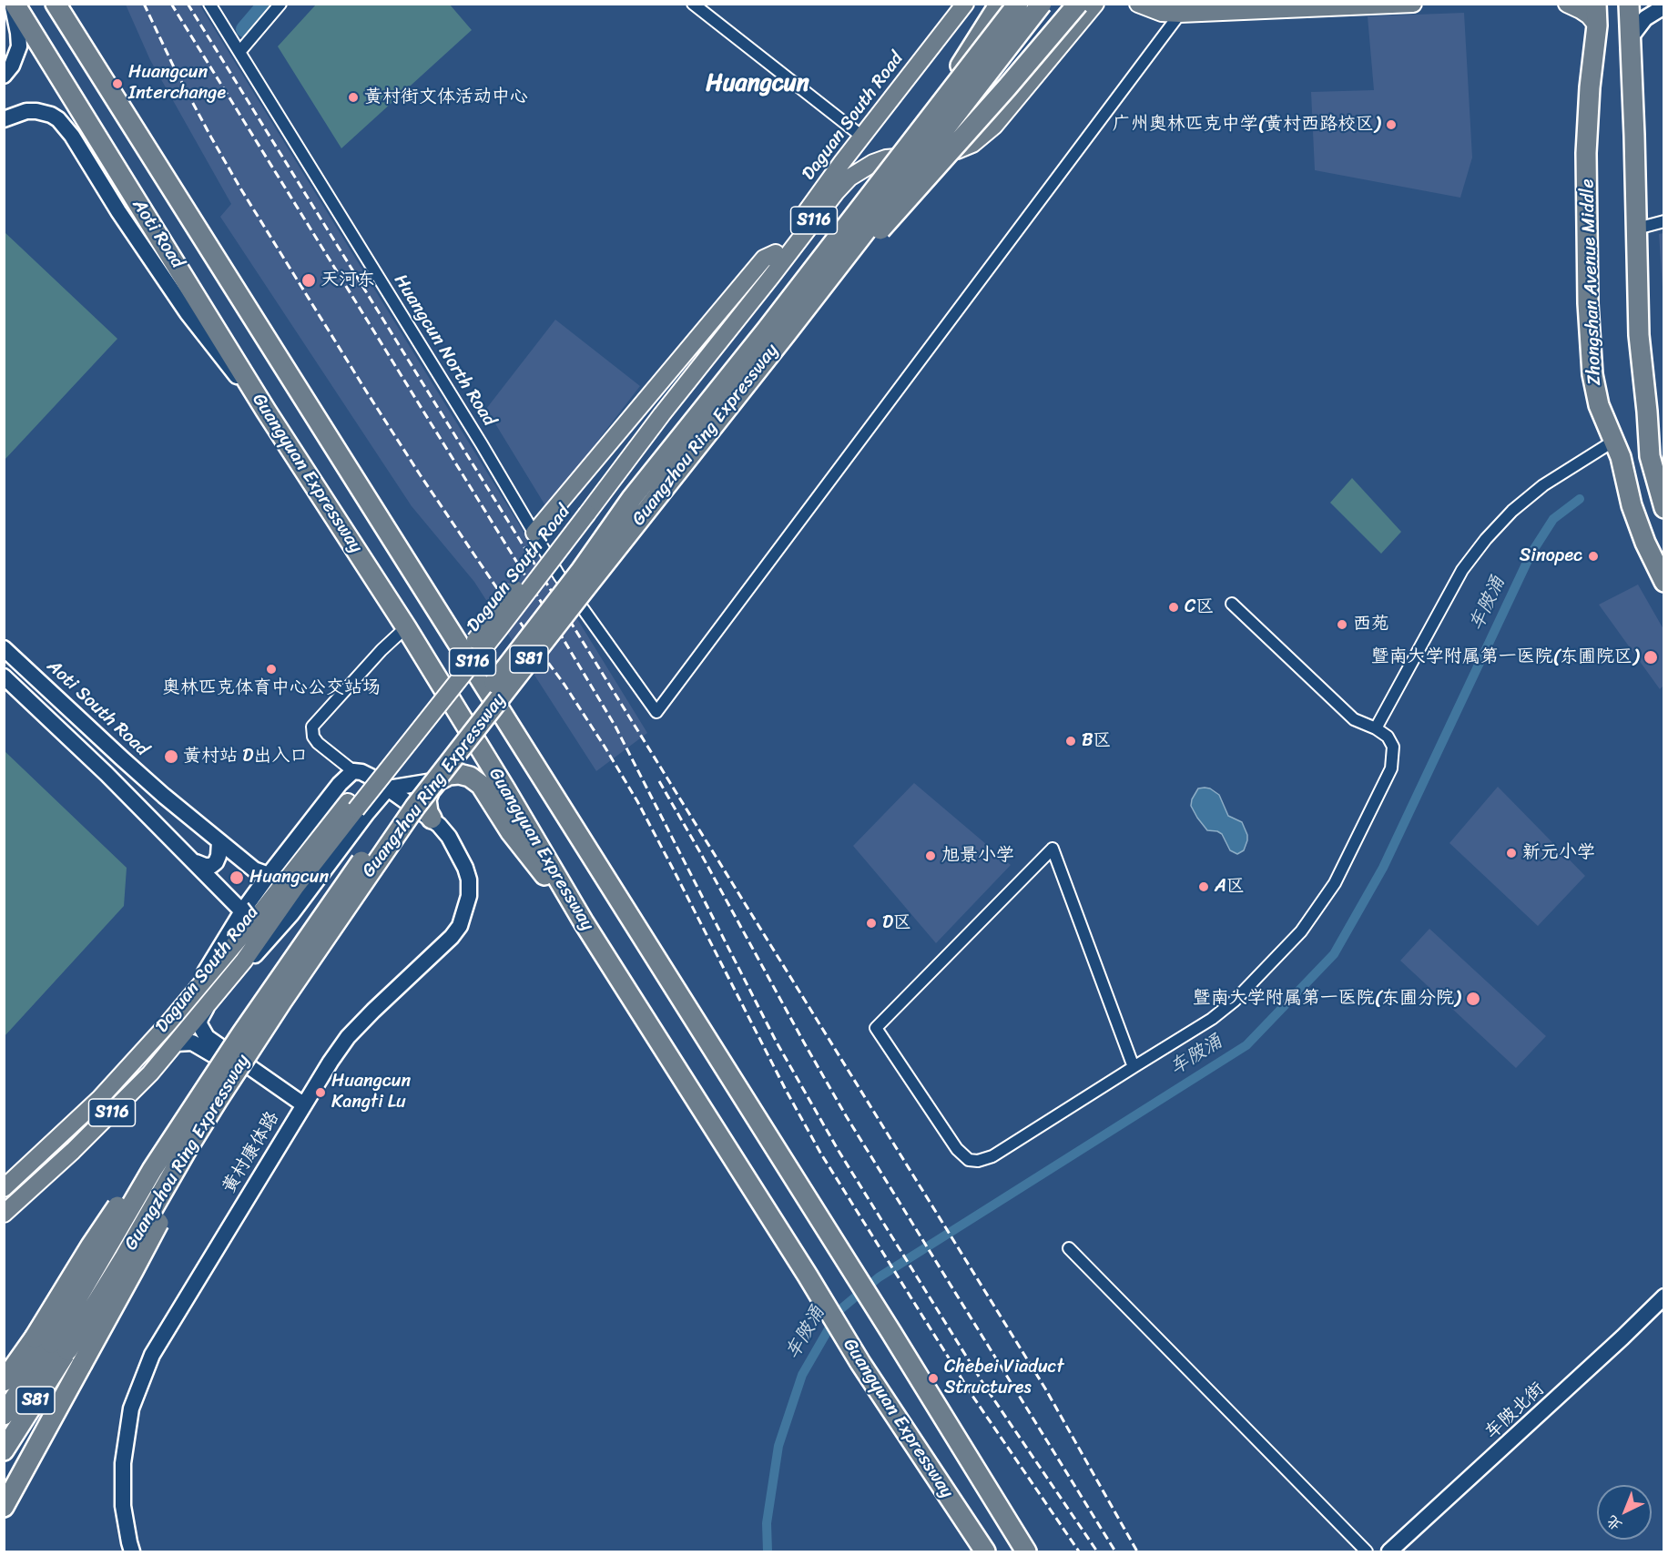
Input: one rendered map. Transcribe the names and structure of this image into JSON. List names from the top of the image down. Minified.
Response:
{"streets":{"highway":["Zhongshan Avenue Middle","Guangzhou Ring Expressway","Guangyuan Expressway","S81"],"main road":["Daguan South Road","S116"],"street":["Aoti Road","Huangcun North Road","Aoti South Road","黄村康体路","车陂北街"]},"crossings":[["Aoti Road","Guangyuan Expressway"]],"districts":["Huangcun"],"water":["车陂涌"],"places":["Huangcun Interchange","黄村街文体活动中心","广州奥林匹克中学(黄村西路校区)","天河东","Sinopec","C区","西苑","暨南大学附属第一医院(东圃院区)","奥林匹克体育中心公交站场","B区","黄村站 D出入口","新元小学","旭景小学","Huangcun","A区","D区","暨南大学附属第一医院(东圃分院)","Huangcun Kangti Lu","Chebei Viaduct Structures"],"north":"bottom left"}
